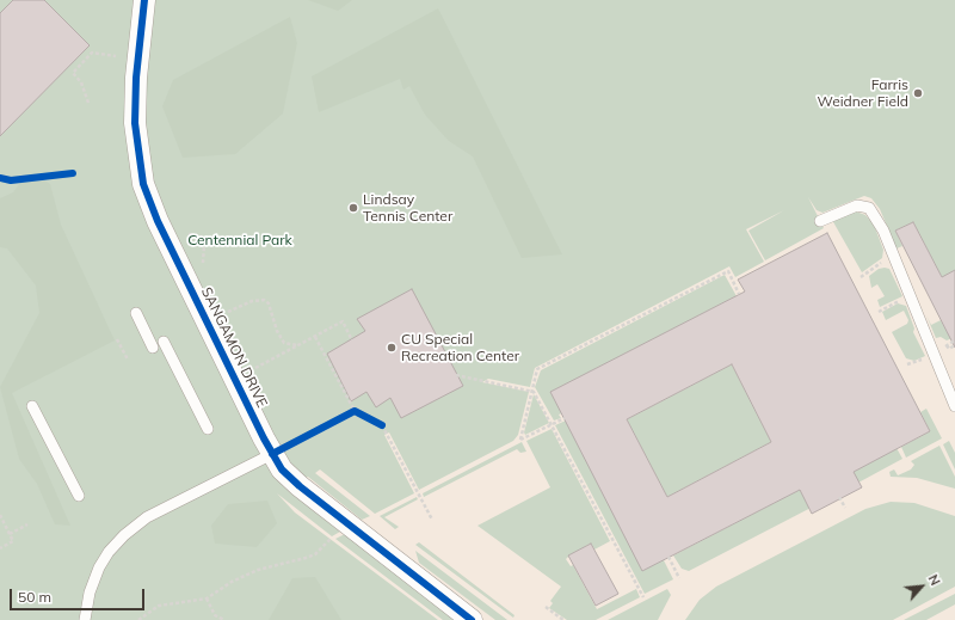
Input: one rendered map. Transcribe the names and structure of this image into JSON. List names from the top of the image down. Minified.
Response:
{"streets":{"street":["SANGAMON DRIVE"]},"parks":["Centennial Park"],"places":["Farris Weidner Field","Lindsay Tennis Center","CU Special Recreation Center"],"scale_bar":"50 m","north":"top right"}
